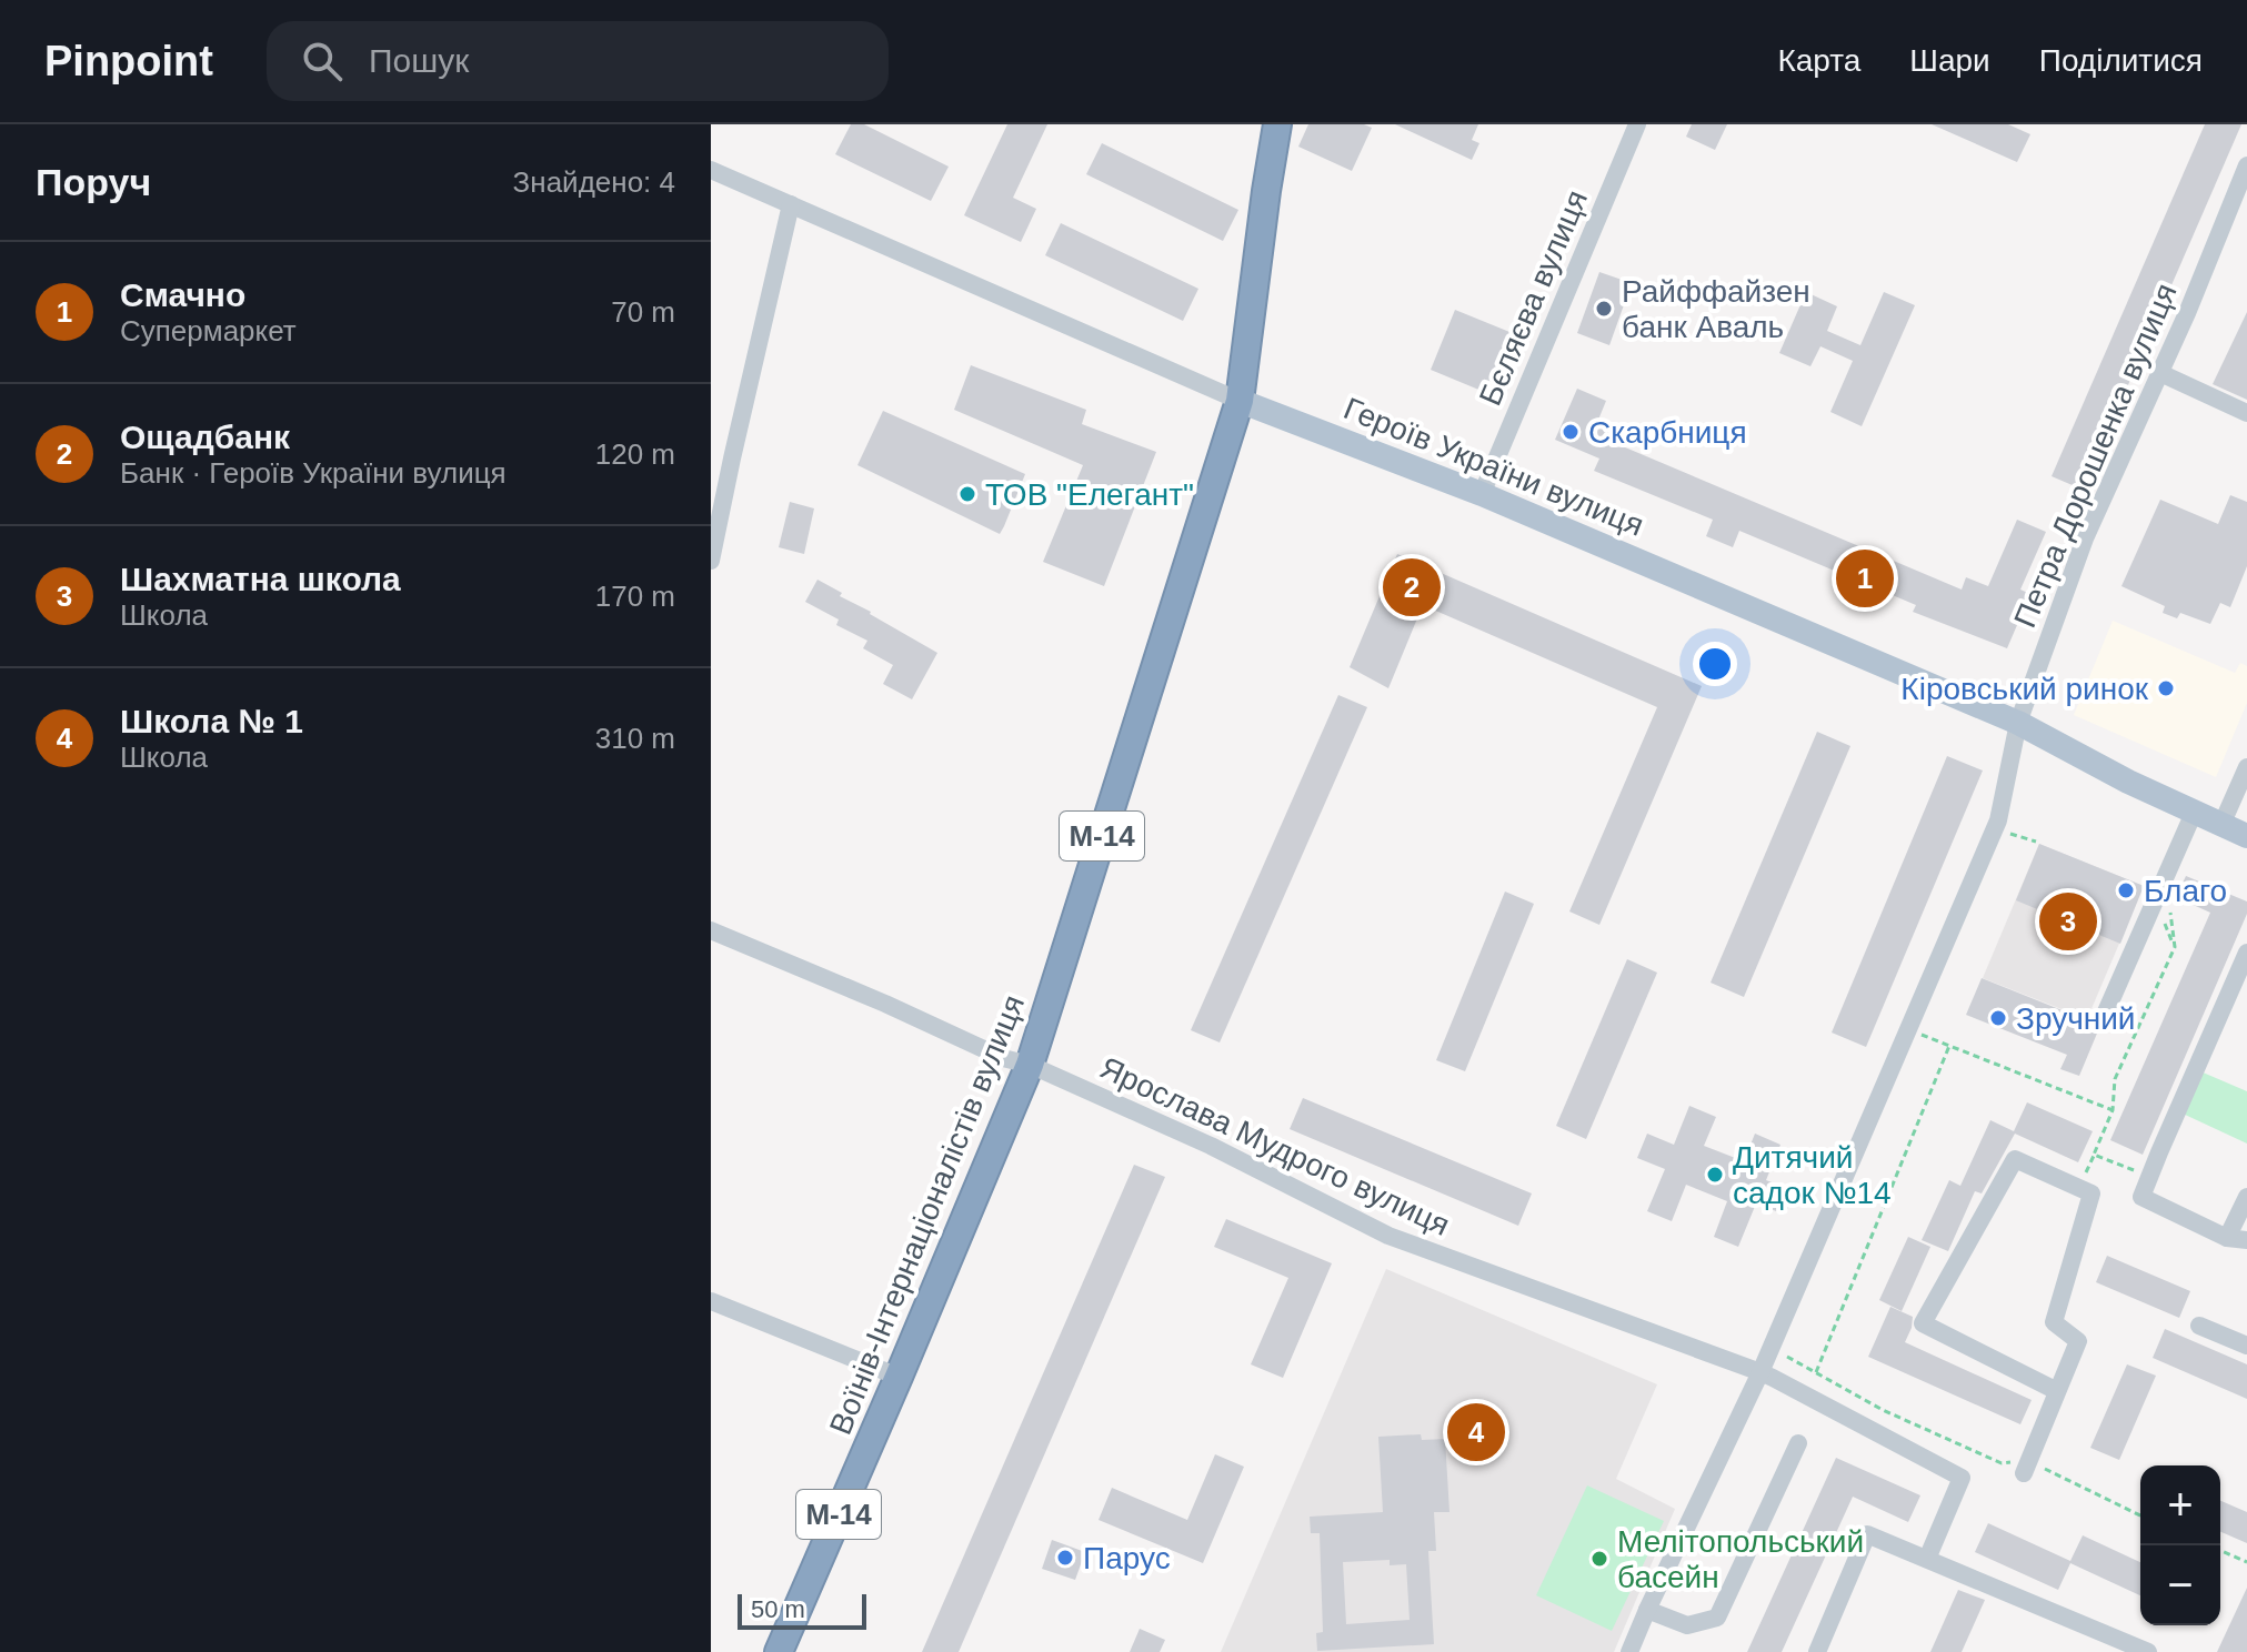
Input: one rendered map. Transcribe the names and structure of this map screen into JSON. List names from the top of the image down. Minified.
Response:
{"streets":{"highway":["М-14","Воїнів-Інтернаціоналістів вулиця"],"main road":["Героїв України вулиця"],"street":["Бєляєва вулиця","Петра Дорошенка вулиця","Ярослава Мудрого вулиця"]},"crossings":[["Бєляєва вулиця","Героїв України вулиця"],["Петра Дорошенка вулиця","Героїв України вулиця"],["Петра Дорошенка вулиця","Ярослава Мудрого вулиця"],["Героїв України вулиця","Воїнів-Інтернаціоналістів вулиця"],["Ярослава Мудрого вулиця","Воїнів-Інтернаціоналістів вулиця"]],"places":["Райффайзен банк Аваль","Скарбниця","ТОВ \"Елегант\"","Кіровський ринок","Благо","Зручний","Дитячий садок №14","Парус","Мелітопольський басейн"],"scale_bar":"50 m","page":{"header":"Pinpoint","search":"Пошук","nav":["Карта","Шари","Поділитися"],"heading":["Поруч","Знайдено: 4"],"list":[{"mark":"1","name":"Смачно","note":"Супермаркет","value":"70 m"},{"mark":"2","name":"Ощадбанк","note":"Банк · Героїв України вулиця","value":"120 m"},{"mark":"3","name":"Шахматна школа","note":"Школа","value":"170 m"},{"mark":"4","name":"Школа № 1","note":"Школа","value":"310 m"}],"pins":["1","2","3","4"],"map_buttons":["+","−"],"scale":"50 m"}}
